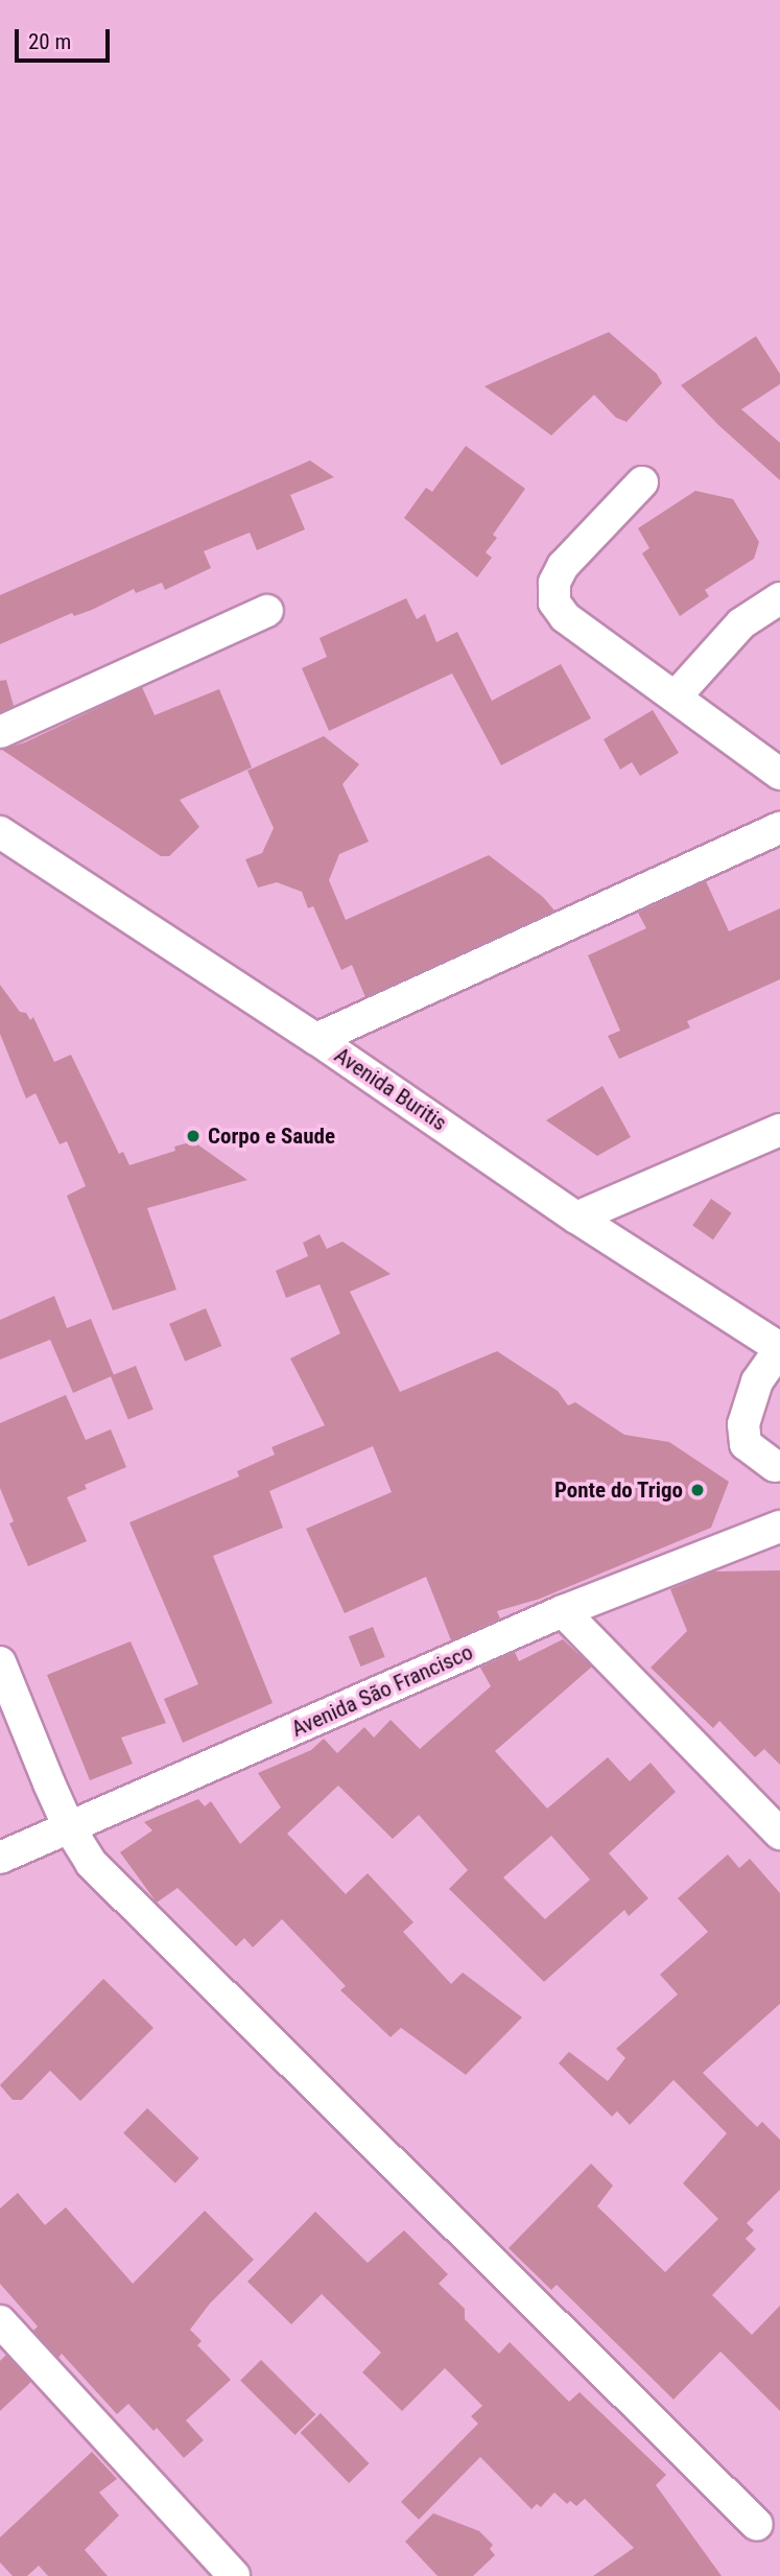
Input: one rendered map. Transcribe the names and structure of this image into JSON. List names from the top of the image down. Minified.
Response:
{"streets":{"street":["Avenida Buritis","Avenida São Francisco"]},"places":["Corpo e Saude","Ponte do Trigo"],"scale_bar":"20 m"}
